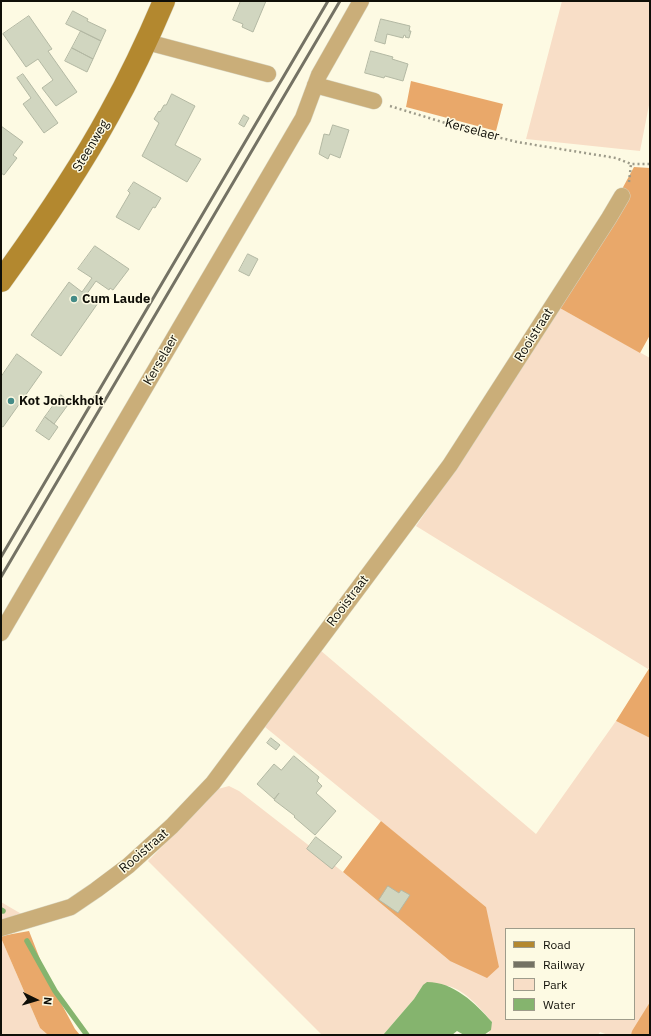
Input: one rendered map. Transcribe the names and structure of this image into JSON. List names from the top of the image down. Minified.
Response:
{"streets":{"main road":["Steenweg"],"street":["Kerselaer","Rooistraat"]},"places":["Cum Laude","Kot Jonckholt"],"legend":["Road","Railway","Park","Water"],"north":"right"}
